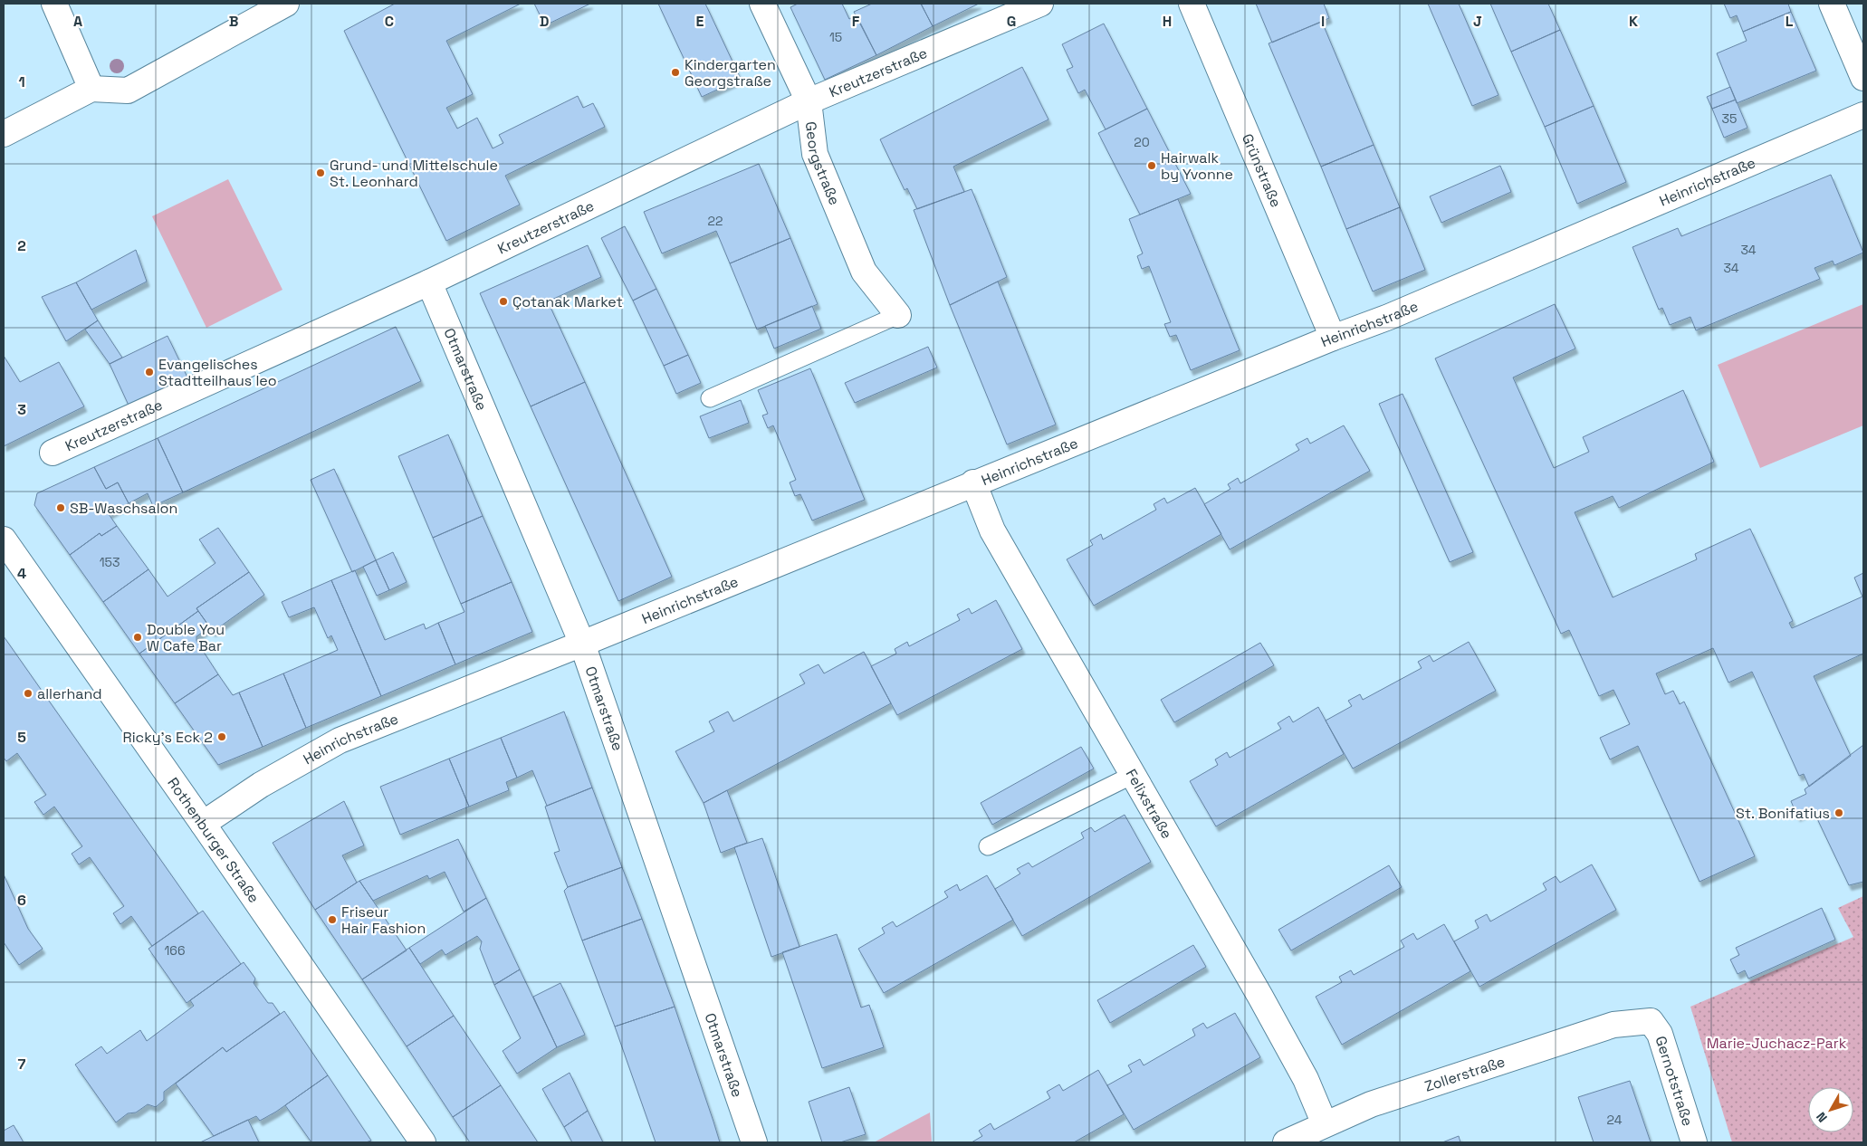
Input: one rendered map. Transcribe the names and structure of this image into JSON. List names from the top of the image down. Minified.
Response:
{"streets":{"street":["Kreutzerstraße","Georgstraße","Grünstraße","Heinrichstraße","Otmarstraße","Felixstraße","Rothenburger Straße","Zollerstraße","Gernotstraße"]},"crossings":[["Kreutzerstraße","Georgstraße"],["Kreutzerstraße","Otmarstraße"],["Grünstraße","Heinrichstraße"],["Heinrichstraße","Otmarstraße"],["Heinrichstraße","Felixstraße"],["Heinrichstraße","Rothenburger Straße"],["Felixstraße","Zollerstraße"],["Zollerstraße","Gernotstraße"]],"parks":["Marie-Juchacz-Park"],"places":["Kindergarten Georgstraße","Hairwalk by Yvonne","Grund- und Mittelschule St. Leonhard","Çotanak Market","Evangelisches Stadtteilhaus leo","SB-Waschsalon","Double You W Cafe Bar","allerhand","Ricky's Eck 2","St. Bonifatius","Friseur Hair Fashion"],"house_numbers":["15","35","20","22","34","34","153","166","24"],"north":"bottom left","grid":{"columns":["A","B","C","D","E","F","G","H","I","J","K","L"],"rows":["1","2","3","4","5","6","7"]}}
